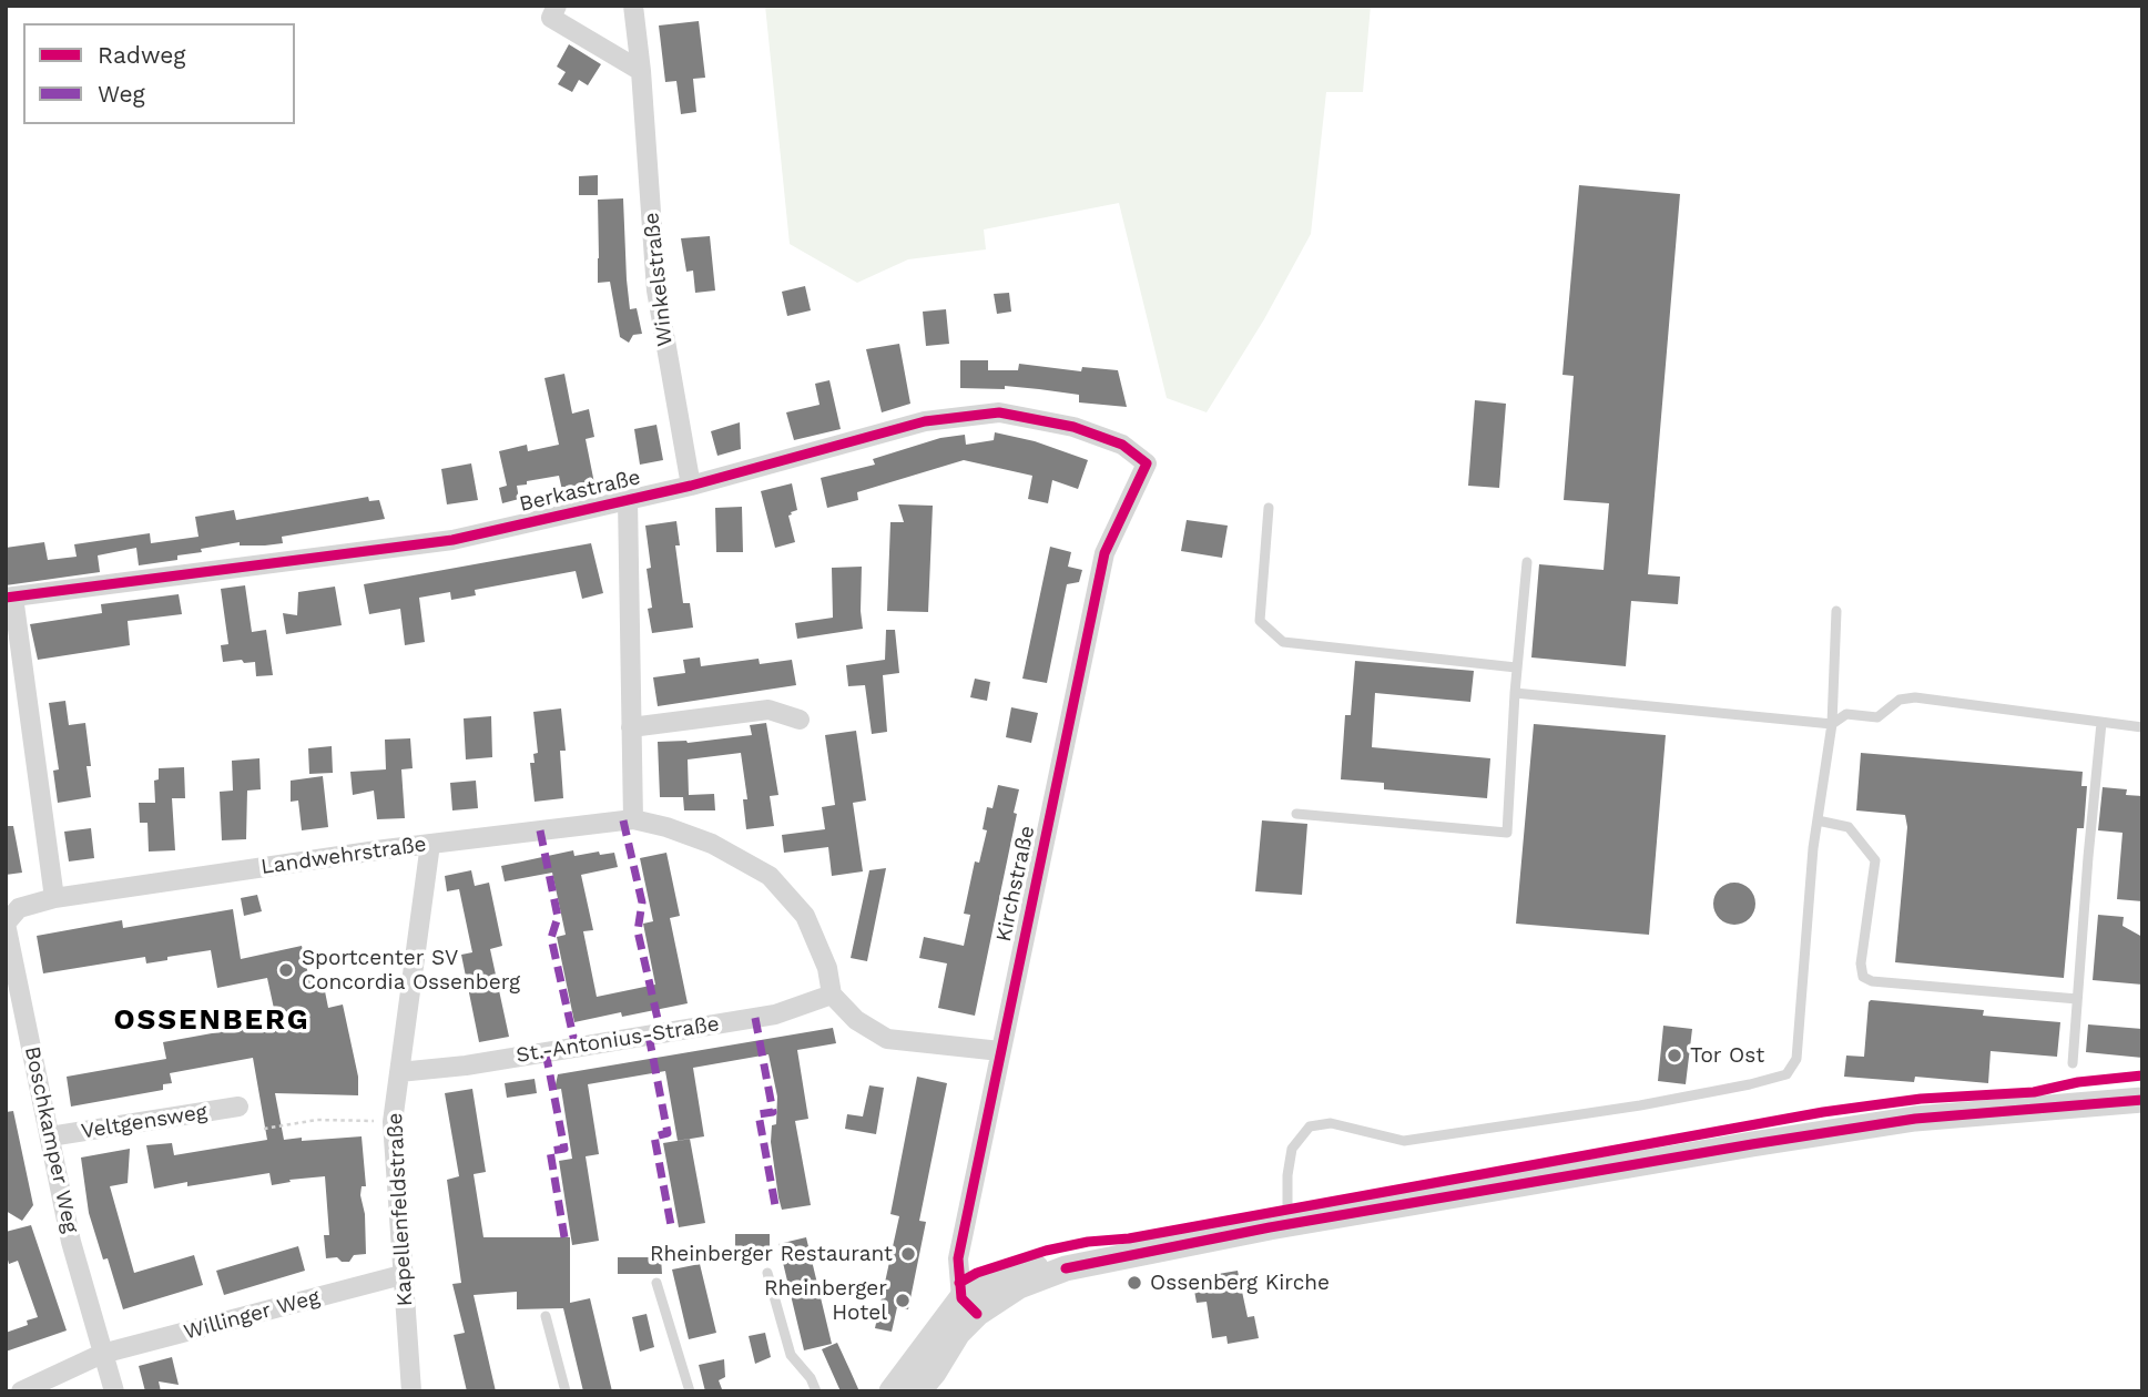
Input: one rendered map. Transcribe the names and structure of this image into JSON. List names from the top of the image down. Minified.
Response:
{"streets":{"street":["Winkelstraße","Berkastraße","Landwehrstraße","Kirchstraße","St.-Antonius-Straße","Veltgensweg","Boschkamper Weg","Kapellenfeldstraße","Willinger Weg"]},"crossings":[["Winkelstraße","Berkastraße"],["Berkastraße","Kirchstraße"],["Landwehrstraße","St.-Antonius-Straße"],["Landwehrstraße","Boschkamper Weg"],["Landwehrstraße","Kapellenfeldstraße"],["St.-Antonius-Straße","Kapellenfeldstraße"],["Veltgensweg","Boschkamper Weg"],["Boschkamper Weg","Willinger Weg"],["Kapellenfeldstraße","Willinger Weg"]],"districts":["OSSENBERG"],"places":["Sportcenter SV Concordia Ossenberg","Tor Ost","Rheinberger Restaurant","Ossenberg Kirche","Rheinberger Hotel"],"legend":["Radweg","Weg"]}
